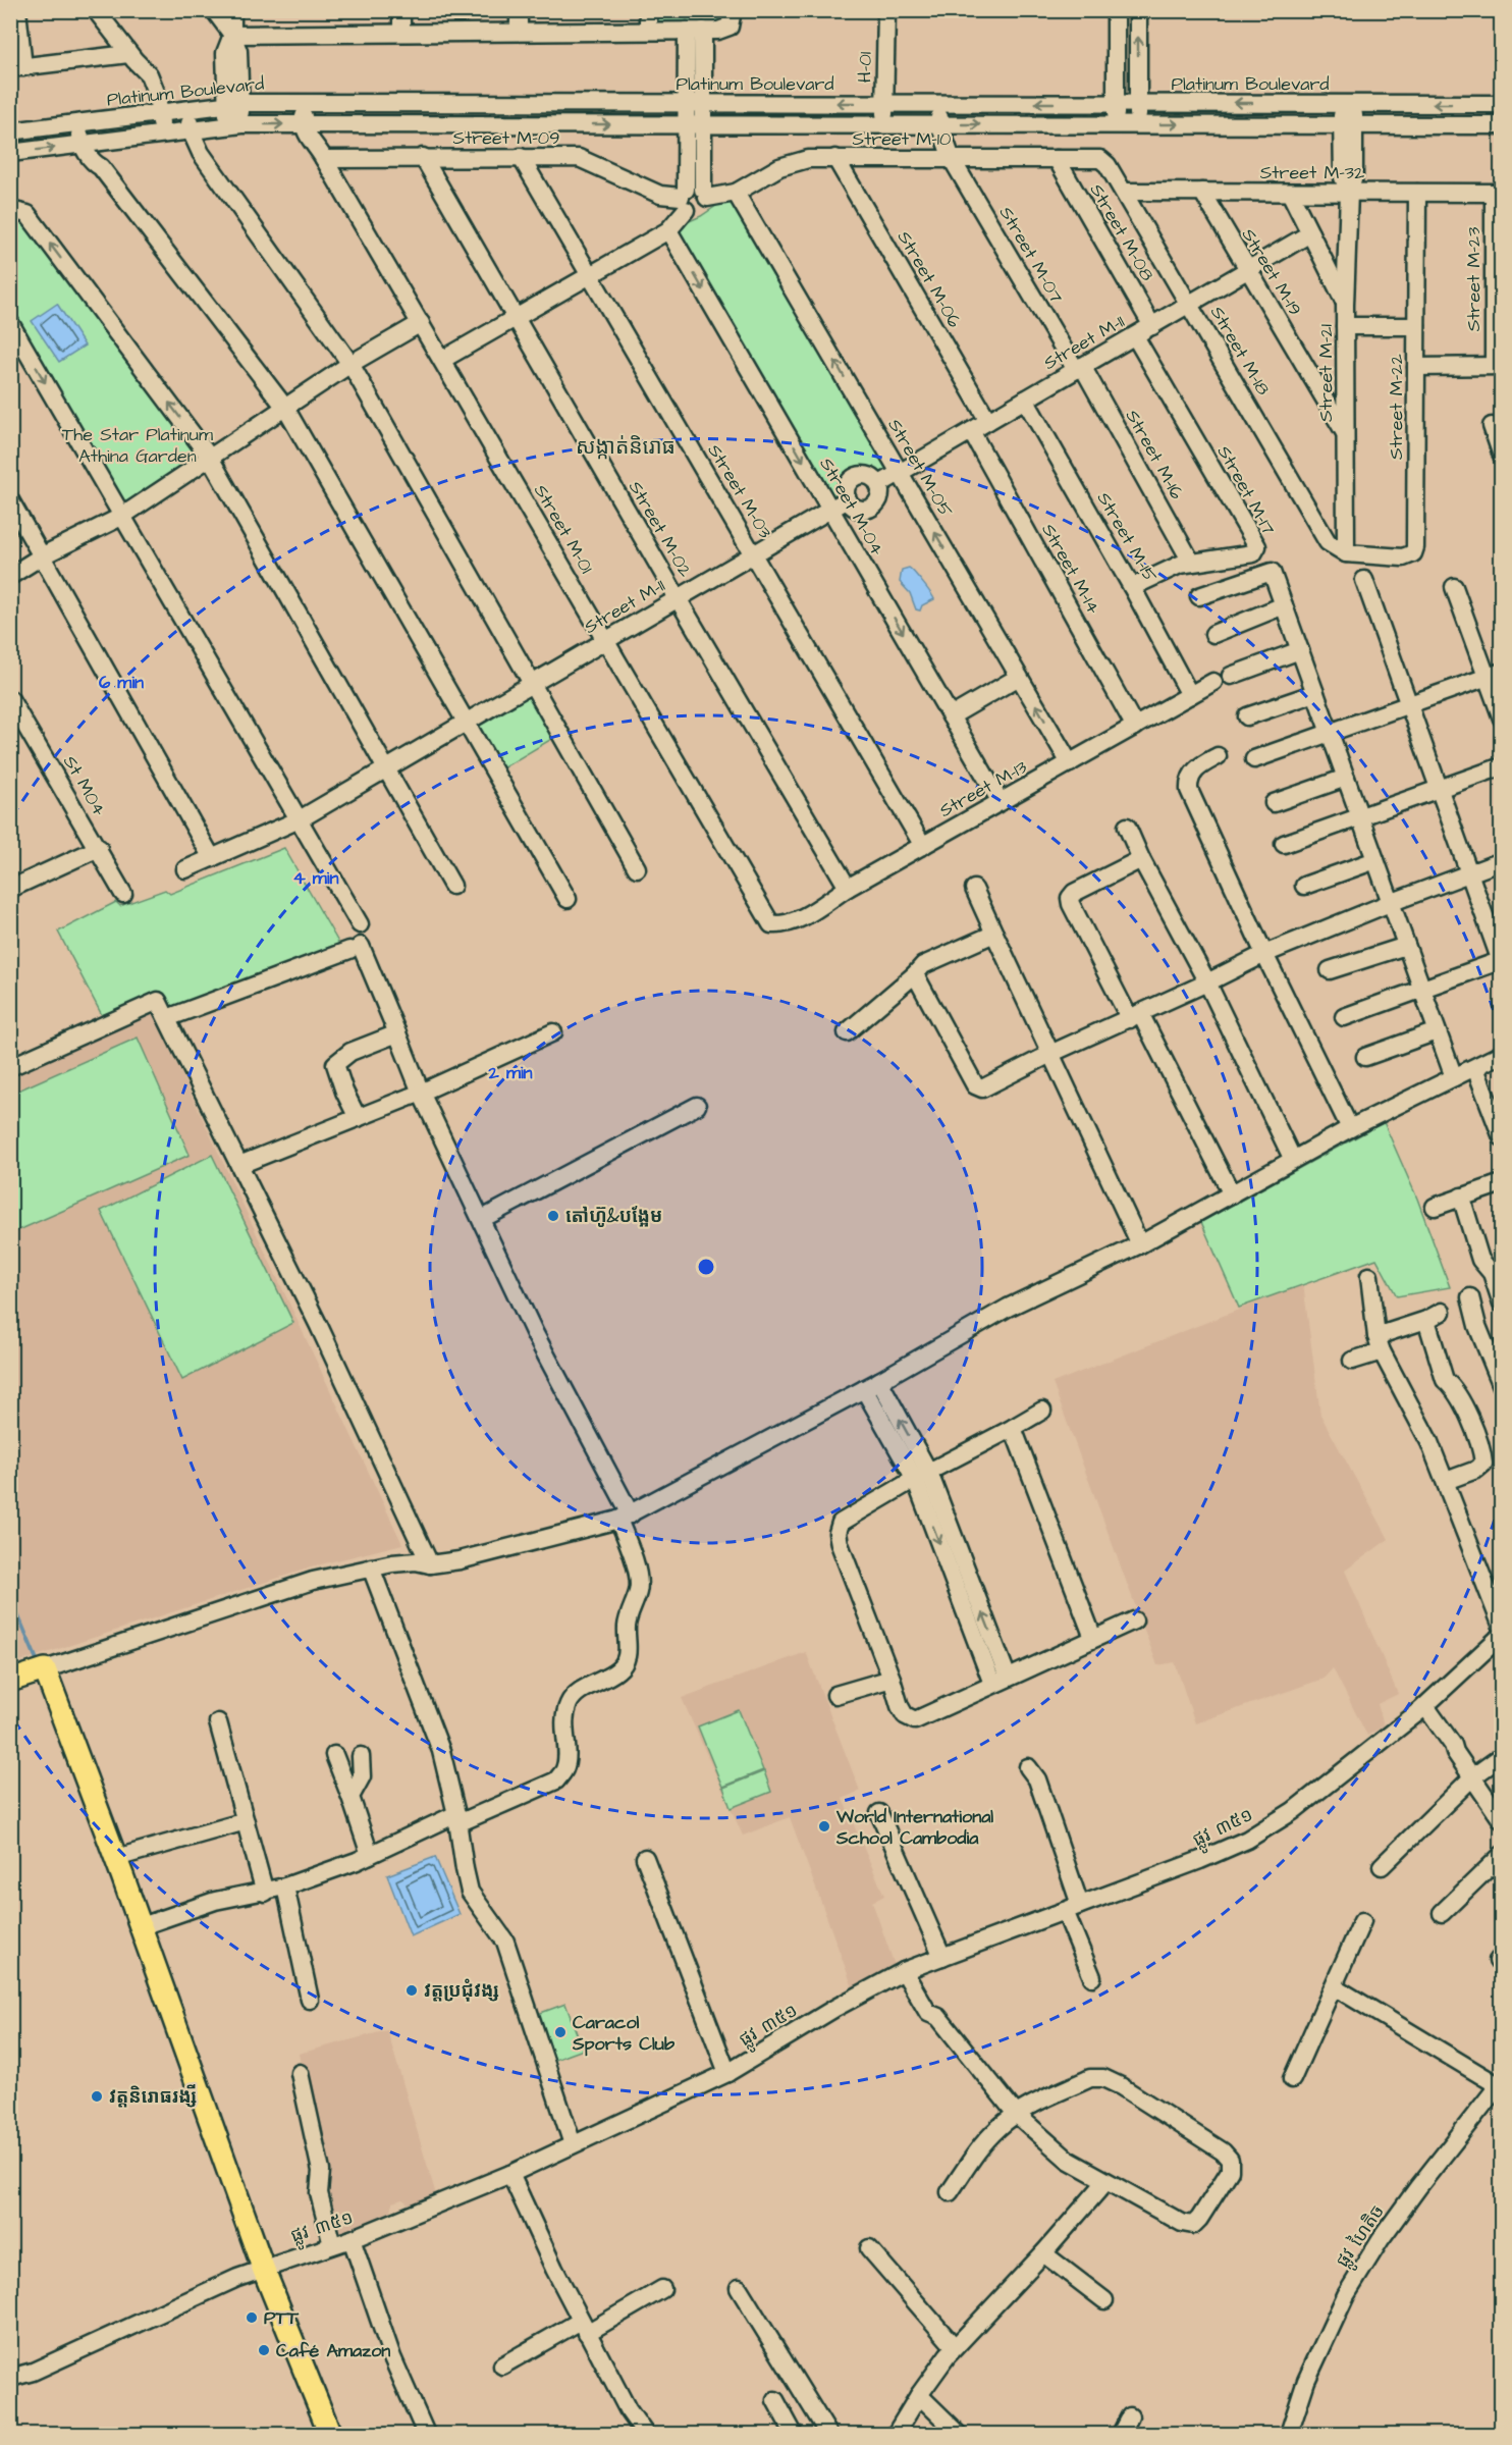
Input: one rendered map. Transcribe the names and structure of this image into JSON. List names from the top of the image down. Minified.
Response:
{"streets":{"street":["H-01","Platinum Boulevard","Street M-09","Street M-10","Street M-32","Street M-08","Street M-07","Street M-19","Street M-06","Street M-23","Street M-11","Street M-18","Street M-21","Street M-22","Street M-16","Street M-05","Street M-17","Street M-03","Street M-04","Street M-01","Street M-02","Street M-15","Street M-14","St M04","Street M-13","ផ្លូវ ៣៥១","ផ្លូវ ហៃតិច"]},"crossings":[["H-01","Platinum Boulevard"],["Platinum Boulevard","Street M-07"],["Platinum Boulevard","Street M-21"],["Platinum Boulevard","Street M-01"],["Street M-09","Street M-10"],["Street M-09","Street M-03"],["Street M-09","Street M-01"],["Street M-09","Street M-02"],["Street M-10","Street M-08"],["Street M-10","Street M-07"],["Street M-10","Street M-06"],["Street M-10","Street M-18"],["Street M-10","Street M-05"],["Street M-32","Street M-19"],["Street M-32","Street M-23"],["Street M-32","Street M-18"],["Street M-32","Street M-21"],["Street M-32","Street M-22"],["Street M-08","Street M-11"],["Street M-07","Street M-11"],["Street M-07","Street M-16"],["Street M-19","Street M-11"],["Street M-19","Street M-21"],["Street M-06","Street M-11"],["Street M-11","Street M-18"],["Street M-11","Street M-16"],["Street M-11","Street M-05"],["Street M-11","Street M-17"],["Street M-11","Street M-03"],["Street M-11","Street M-04"],["Street M-11","Street M-01"],["Street M-11","Street M-02"],["Street M-11","Street M-15"],["Street M-11","Street M-14"],["Street M-18","Street M-21"],["Street M-18","Street M-22"],["Street M-21","Street M-22"],["Street M-16","Street M-17"],["Street M-05","Street M-13"],["Street M-17","Street M-15"],["Street M-03","Street M-13"],["Street M-04","Street M-13"],["Street M-01","Street M-13"],["Street M-02","Street M-13"],["Street M-15","Street M-13"],["Street M-14","Street M-13"]],"one_way":["Street M-05","Street M-04"],"districts":["សង្កាត់និរោធ"],"parks":["The Star Platinum Athina Garden"],"places":["តៅហ៊ូ&បង្អែម","World International School Cambodia","វត្តប្រជុំវង្ស","Caracol Sports Club","វត្តនិរោធរង្សី","PTT","Café Amazon"],"rings":["6 min","4 min","2 min"]}
